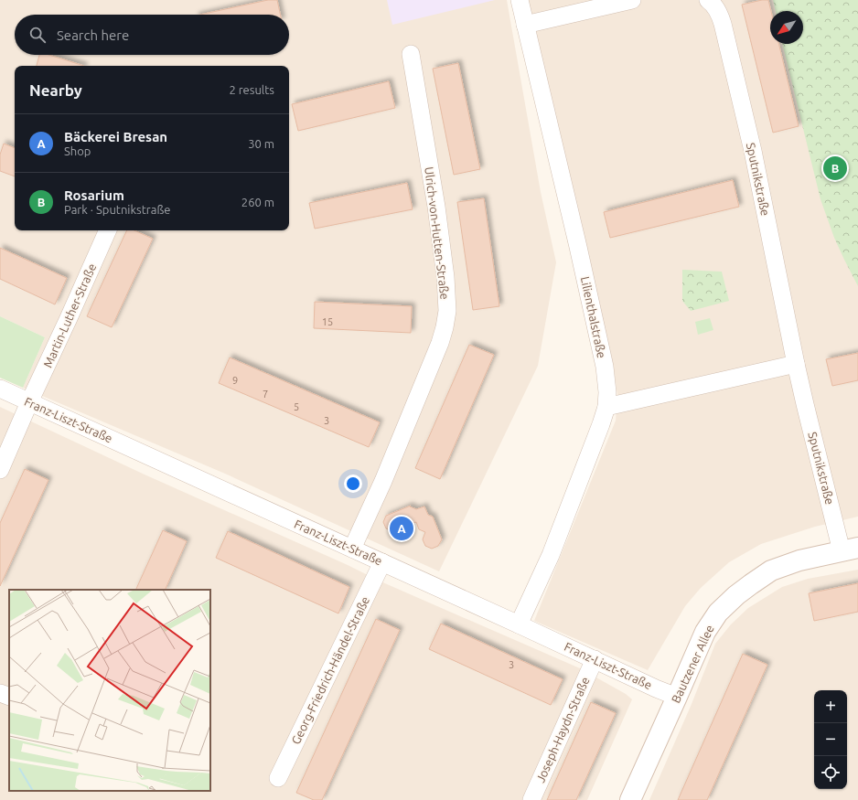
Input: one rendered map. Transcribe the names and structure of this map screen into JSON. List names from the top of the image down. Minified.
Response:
{"streets":{"street":["Sputnikstraße","Ulrich-von-Hutten-Straße","Martin-Luther-Straße","Lilienthalstraße","Franz-Liszt-Straße","Bautzener Allee","Georg-Friedrich-Händel-Straße","Joseph-Haydn-Straße"]},"crossings":[["Sputnikstraße","Bautzener Allee"],["Ulrich-von-Hutten-Straße","Franz-Liszt-Straße"],["Martin-Luther-Straße","Franz-Liszt-Straße"],["Lilienthalstraße","Franz-Liszt-Straße"],["Franz-Liszt-Straße","Bautzener Allee"],["Franz-Liszt-Straße","Georg-Friedrich-Händel-Straße"],["Franz-Liszt-Straße","Joseph-Haydn-Straße"]],"house_numbers":["15","9","7","5","3","3"],"north":"bottom left","page":{"search":"Search here","heading":["Nearby","2 results"],"list":[{"mark":"A","name":"Bäckerei Bresan","note":"Shop","value":"30 m"},{"mark":"B","name":"Rosarium","note":"Park · Sputnikstraße","value":"260 m"}],"pins":["B","A"],"map_buttons":["+","−"]}}
